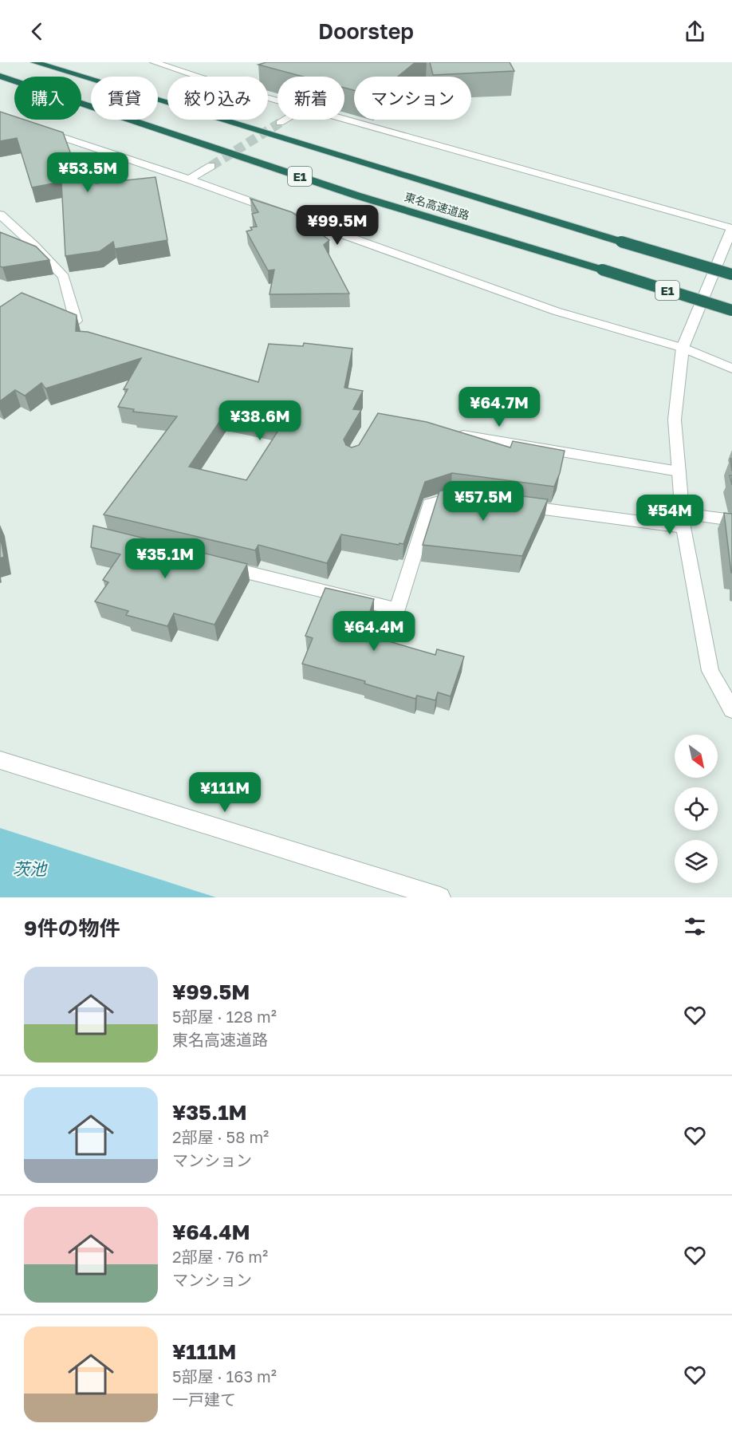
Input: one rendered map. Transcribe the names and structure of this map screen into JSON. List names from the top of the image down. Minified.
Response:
{"streets":{"highway":["E1","東名高速道路"]},"water":["茨池"],"north":"bottom right","page":{"header":"Doorstep","chip":["購入","賃貸","絞り込み","新着","マンション"],"price":["¥53.5M","¥99.5M","¥64.7M","¥38.6M","¥57.5M","¥54M","¥35.1M","¥64.4M","¥111M"],"heading":"9件の物件","list":[{"name":"¥99.5M","note":"5部屋 · 128 m² · 東名高速道路"},{"name":"¥35.1M","note":"2部屋 · 58 m² · マンション"},{"name":"¥64.4M","note":"2部屋 · 76 m² · マンション"},{"name":"¥111M","note":"5部屋 · 163 m² · 一戸建て"}]}}
